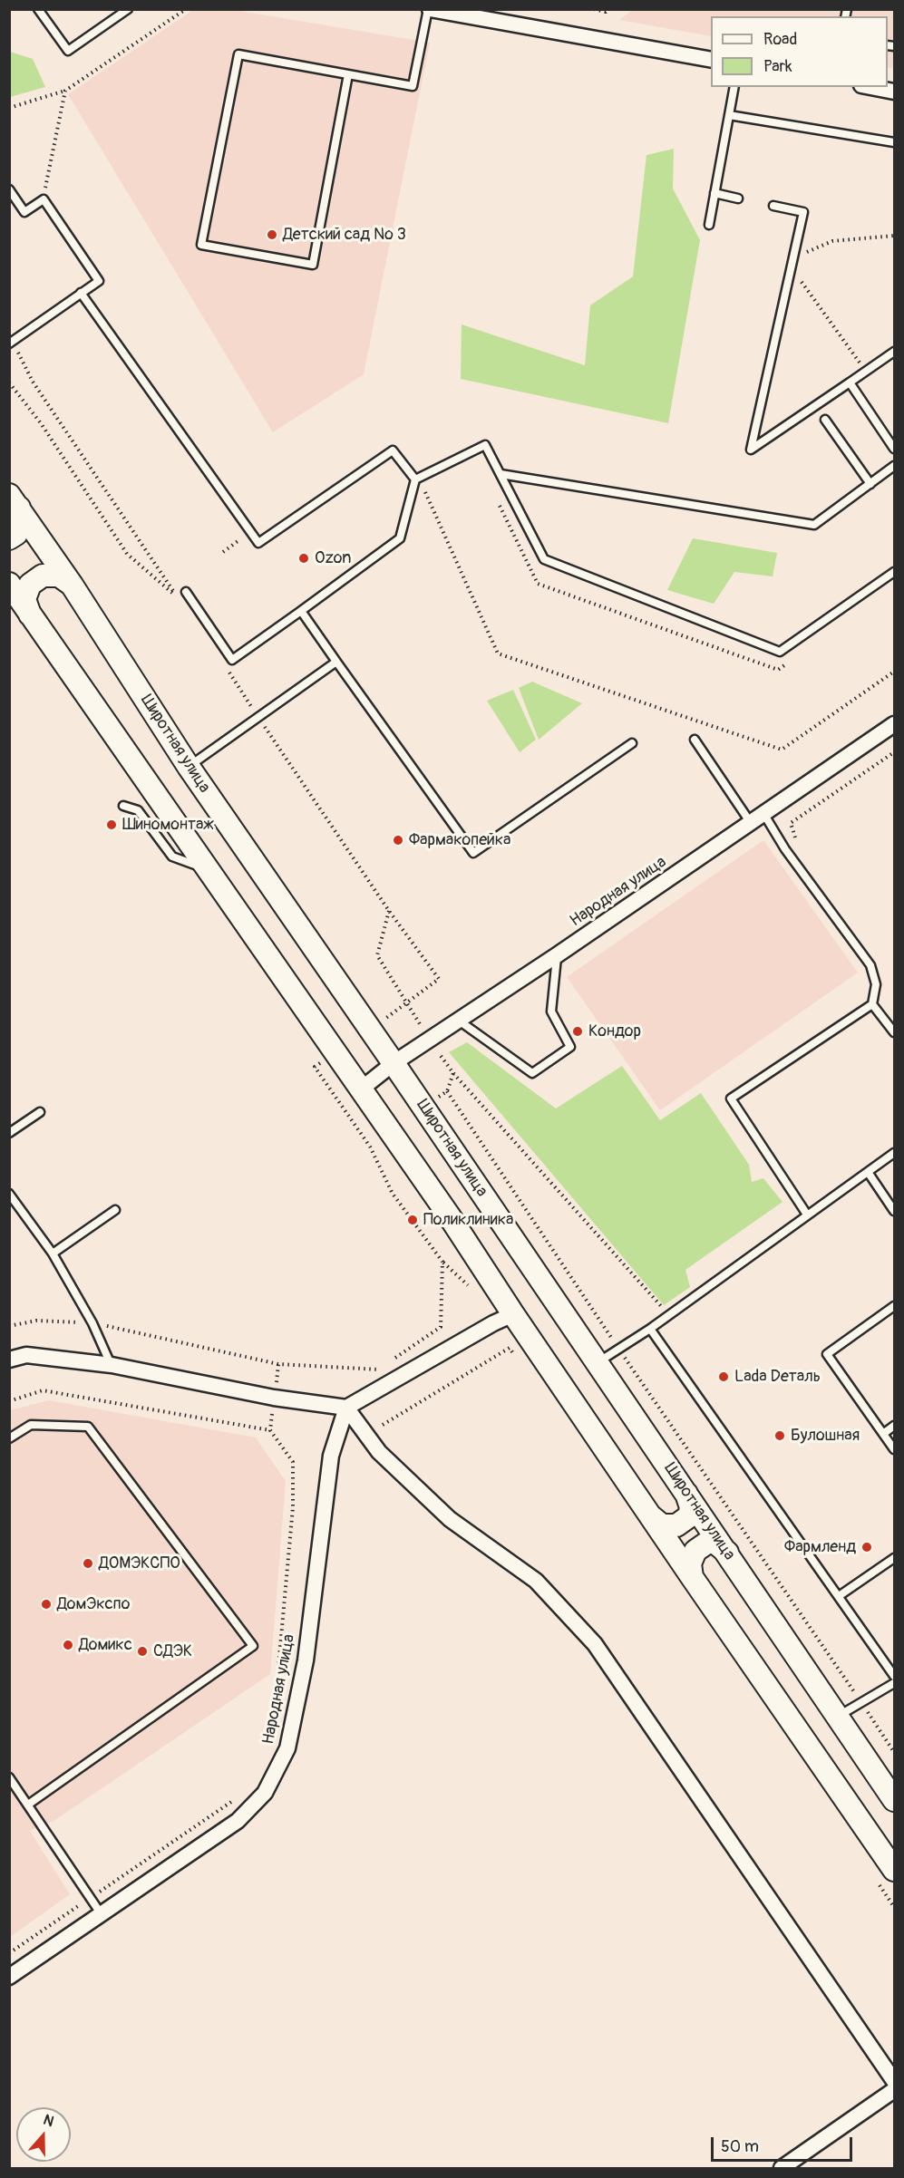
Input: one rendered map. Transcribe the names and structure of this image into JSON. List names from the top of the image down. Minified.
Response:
{"streets":{"main road":["Широтная улица"],"street":["Народная улица"]},"crossings":[["Широтная улица","Народная улица"]],"places":["Детский сад № 3","Ozon","Шиномонтаж","Фармакопейка","Кондор","Поликлиника","Lada Dеталь","Булошная","Фармленд","ДОМЭКСПО","ДомЭкспо","Домикс","СДЭК"],"legend":["Road","Park"],"scale_bar":"50 m","north":"top"}
